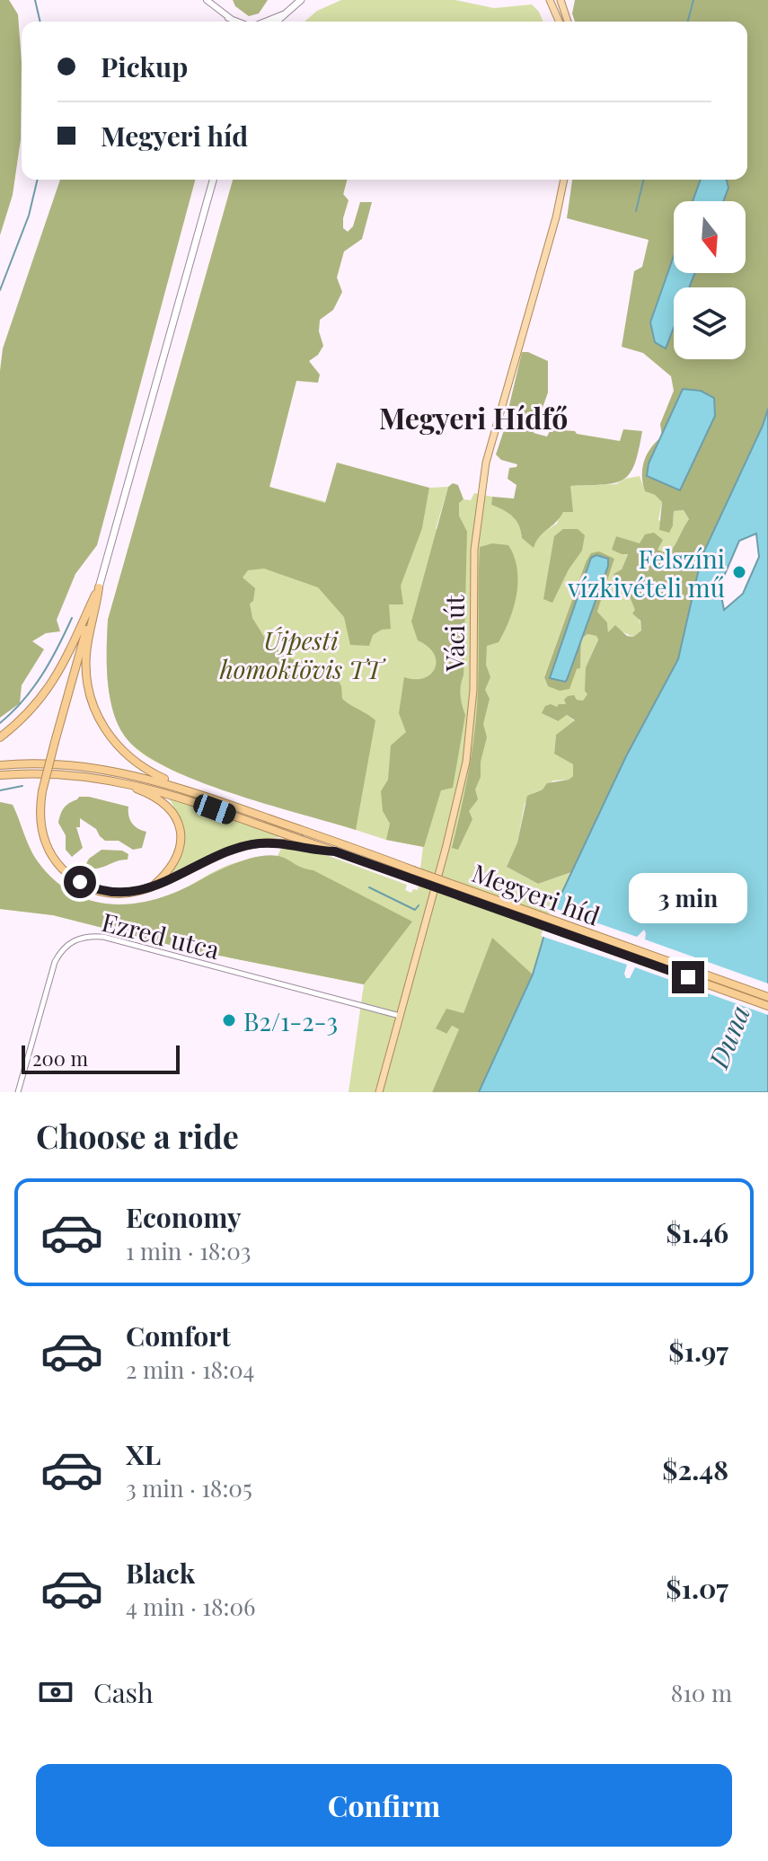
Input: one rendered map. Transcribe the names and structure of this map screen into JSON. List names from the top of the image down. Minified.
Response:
{"streets":{"highway":["Megyeri híd"],"main road":["Váci út"],"street":["Ezred utca"]},"crossings":[["Váci út","Ezred utca"]],"districts":["Megyeri Hídfő"],"water":["Duna"],"parks":["Újpesti homoktövis TT"],"places":["Felszíni vízkivételi mű","B2/1-2-3"],"scale_bar":"200 m","north":"bottom","page":{"banner":["Pickup","Megyeri híd"],"bubble":"3 min","scale":"200 m","heading":"Choose a ride","list":[{"name":"Economy","note":"1 min · 18:03","value":"$1.46"},{"name":"Comfort","note":"2 min · 18:04","value":"$1.97"},{"name":"XL","note":"3 min · 18:05","value":"$2.48"},{"name":"Black","note":"4 min · 18:06","value":"$1.07"}],"pay":["Cash","810 m"],"buttons":"Confirm"}}
